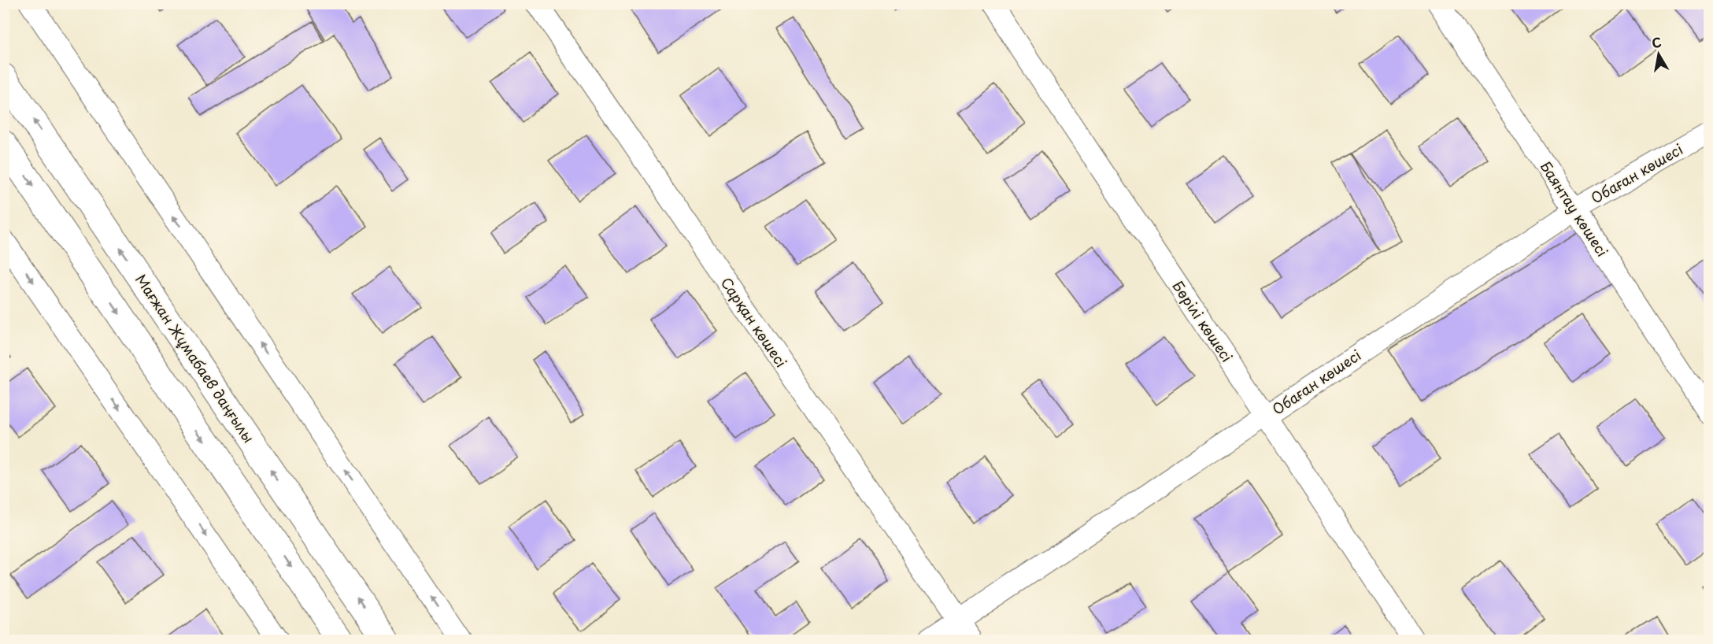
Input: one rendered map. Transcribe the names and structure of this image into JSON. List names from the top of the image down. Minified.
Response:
{"streets":{"main road":["Мағжан Жұмабаев даңғылы"],"street":["Обаған көшесі","Баянтау көшесі","Бөрілі көшесі","Сарқан көшесі"]},"crossings":[["Обаған көшесі","Баянтау көшесі"],["Обаған көшесі","Бөрілі көшесі"],["Обаған көшесі","Сарқан көшесі"]],"north":"top"}
